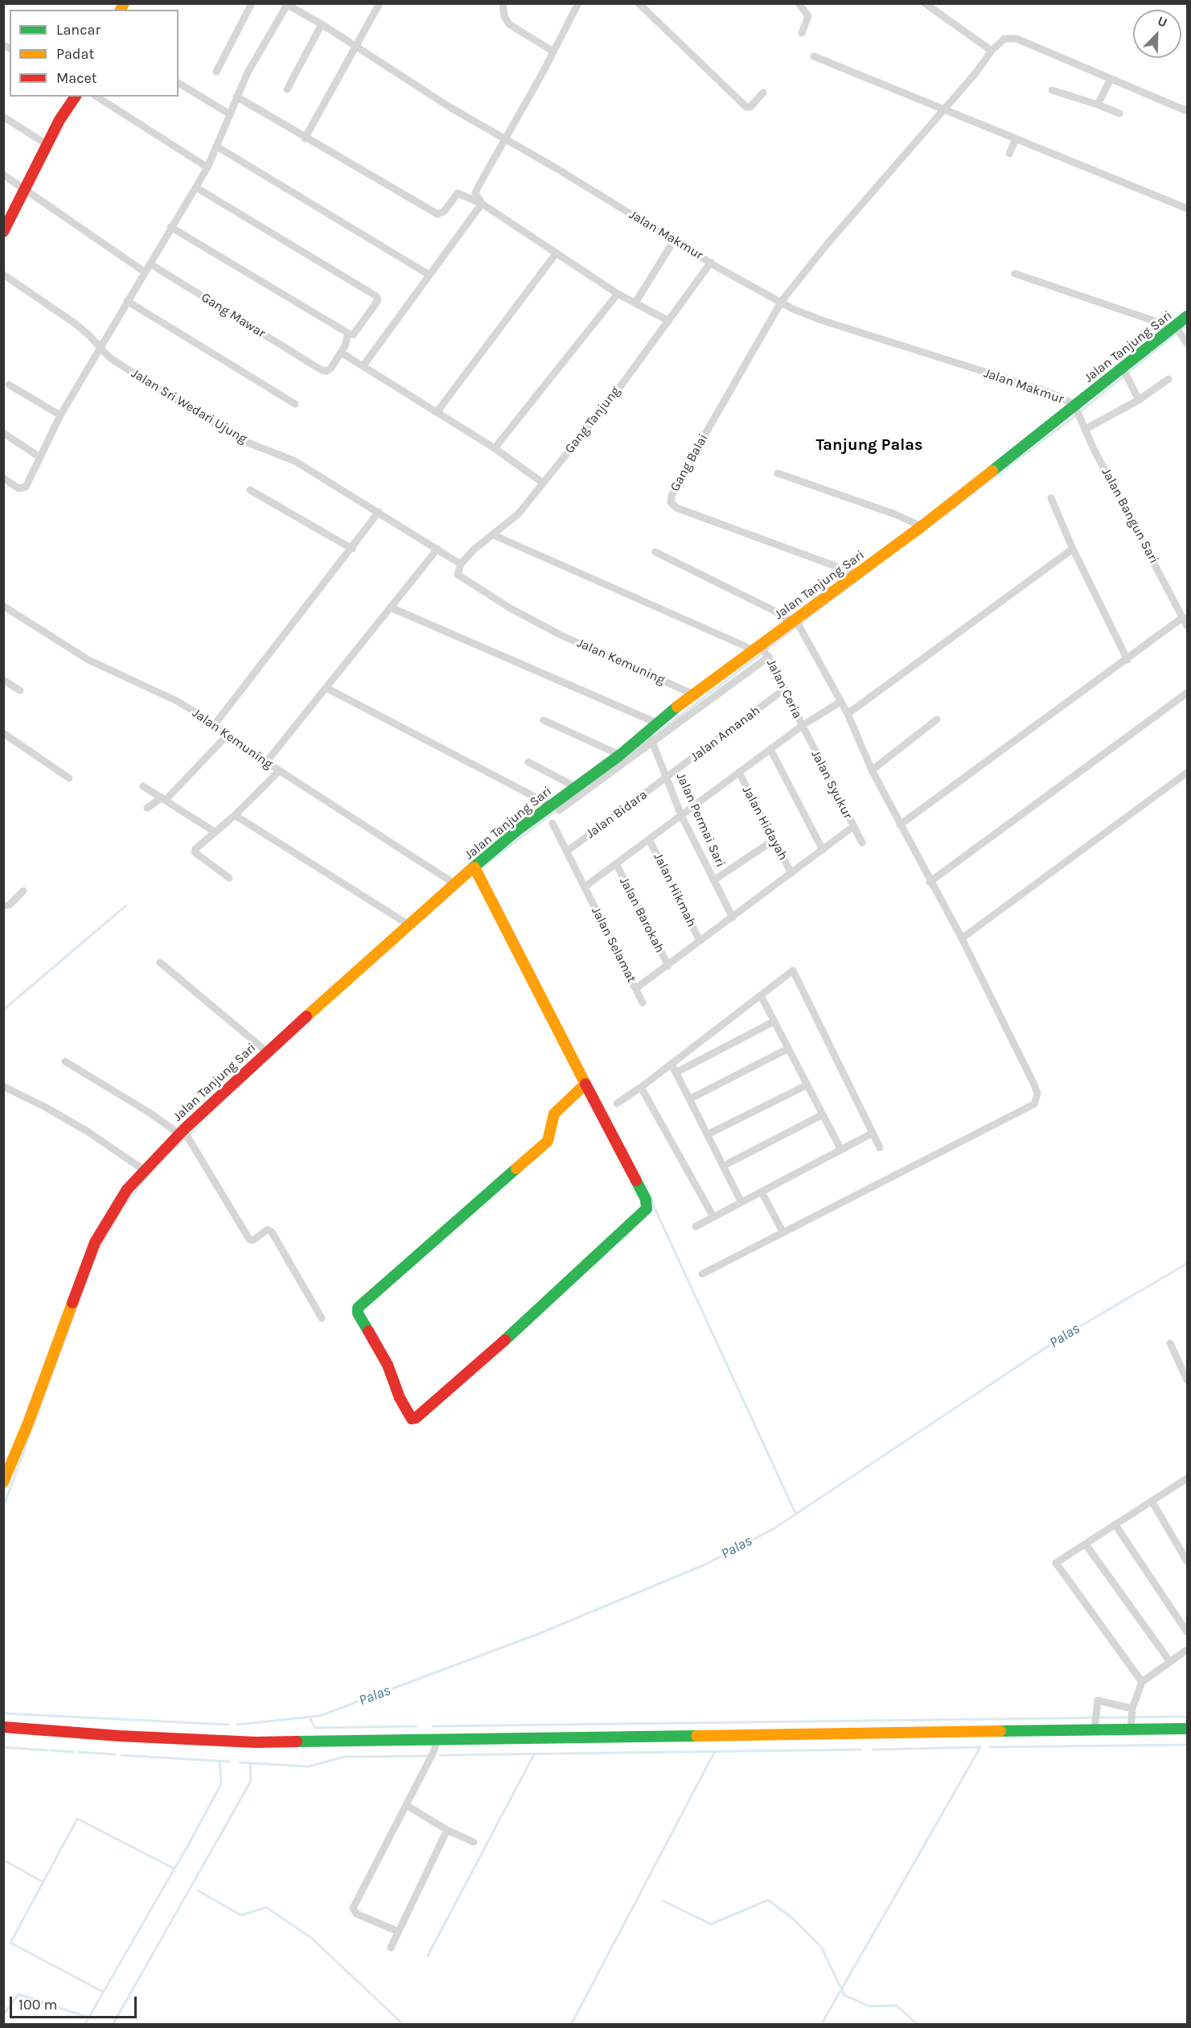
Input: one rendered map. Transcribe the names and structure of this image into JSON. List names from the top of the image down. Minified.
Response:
{"streets":{"street":["Jalan Makmur","Gang Mawar","Jalan Tanjung Sari","Jalan Sri Wedari Ujung","Gang Tanjung","Gang Balai","Jalan Bangun Sari","Jalan Kemuning","Jalan Ceria","Jalan Amanah","Jalan Syukur","Jalan Bidara","Jalan Permai Sari","Jalan Hidayah","Jalan Hikmah","Jalan Barokah","Jalan Selamat"]},"crossings":[["Jalan Makmur","Jalan Tanjung Sari"],["Jalan Makmur","Gang Tanjung"],["Jalan Makmur","Gang Balai"],["Jalan Makmur","Jalan Bangun Sari"],["Jalan Tanjung Sari","Gang Balai"],["Jalan Tanjung Sari","Jalan Bangun Sari"],["Jalan Tanjung Sari","Jalan Kemuning"],["Jalan Tanjung Sari","Jalan Ceria"],["Jalan Tanjung Sari","Jalan Permai Sari"],["Jalan Sri Wedari Ujung","Gang Tanjung"],["Jalan Sri Wedari Ujung","Jalan Kemuning"],["Gang Tanjung","Jalan Kemuning"],["Jalan Ceria","Jalan Amanah"],["Jalan Ceria","Jalan Syukur"],["Jalan Amanah","Jalan Bidara"],["Jalan Amanah","Jalan Permai Sari"],["Jalan Bidara","Jalan Permai Sari"],["Jalan Bidara","Jalan Selamat"]],"districts":["Tanjung Palas"],"water":["Palas"],"legend":["Lancar","Padat","Macet"],"scale_bar":"100 m","north":"top right"}
